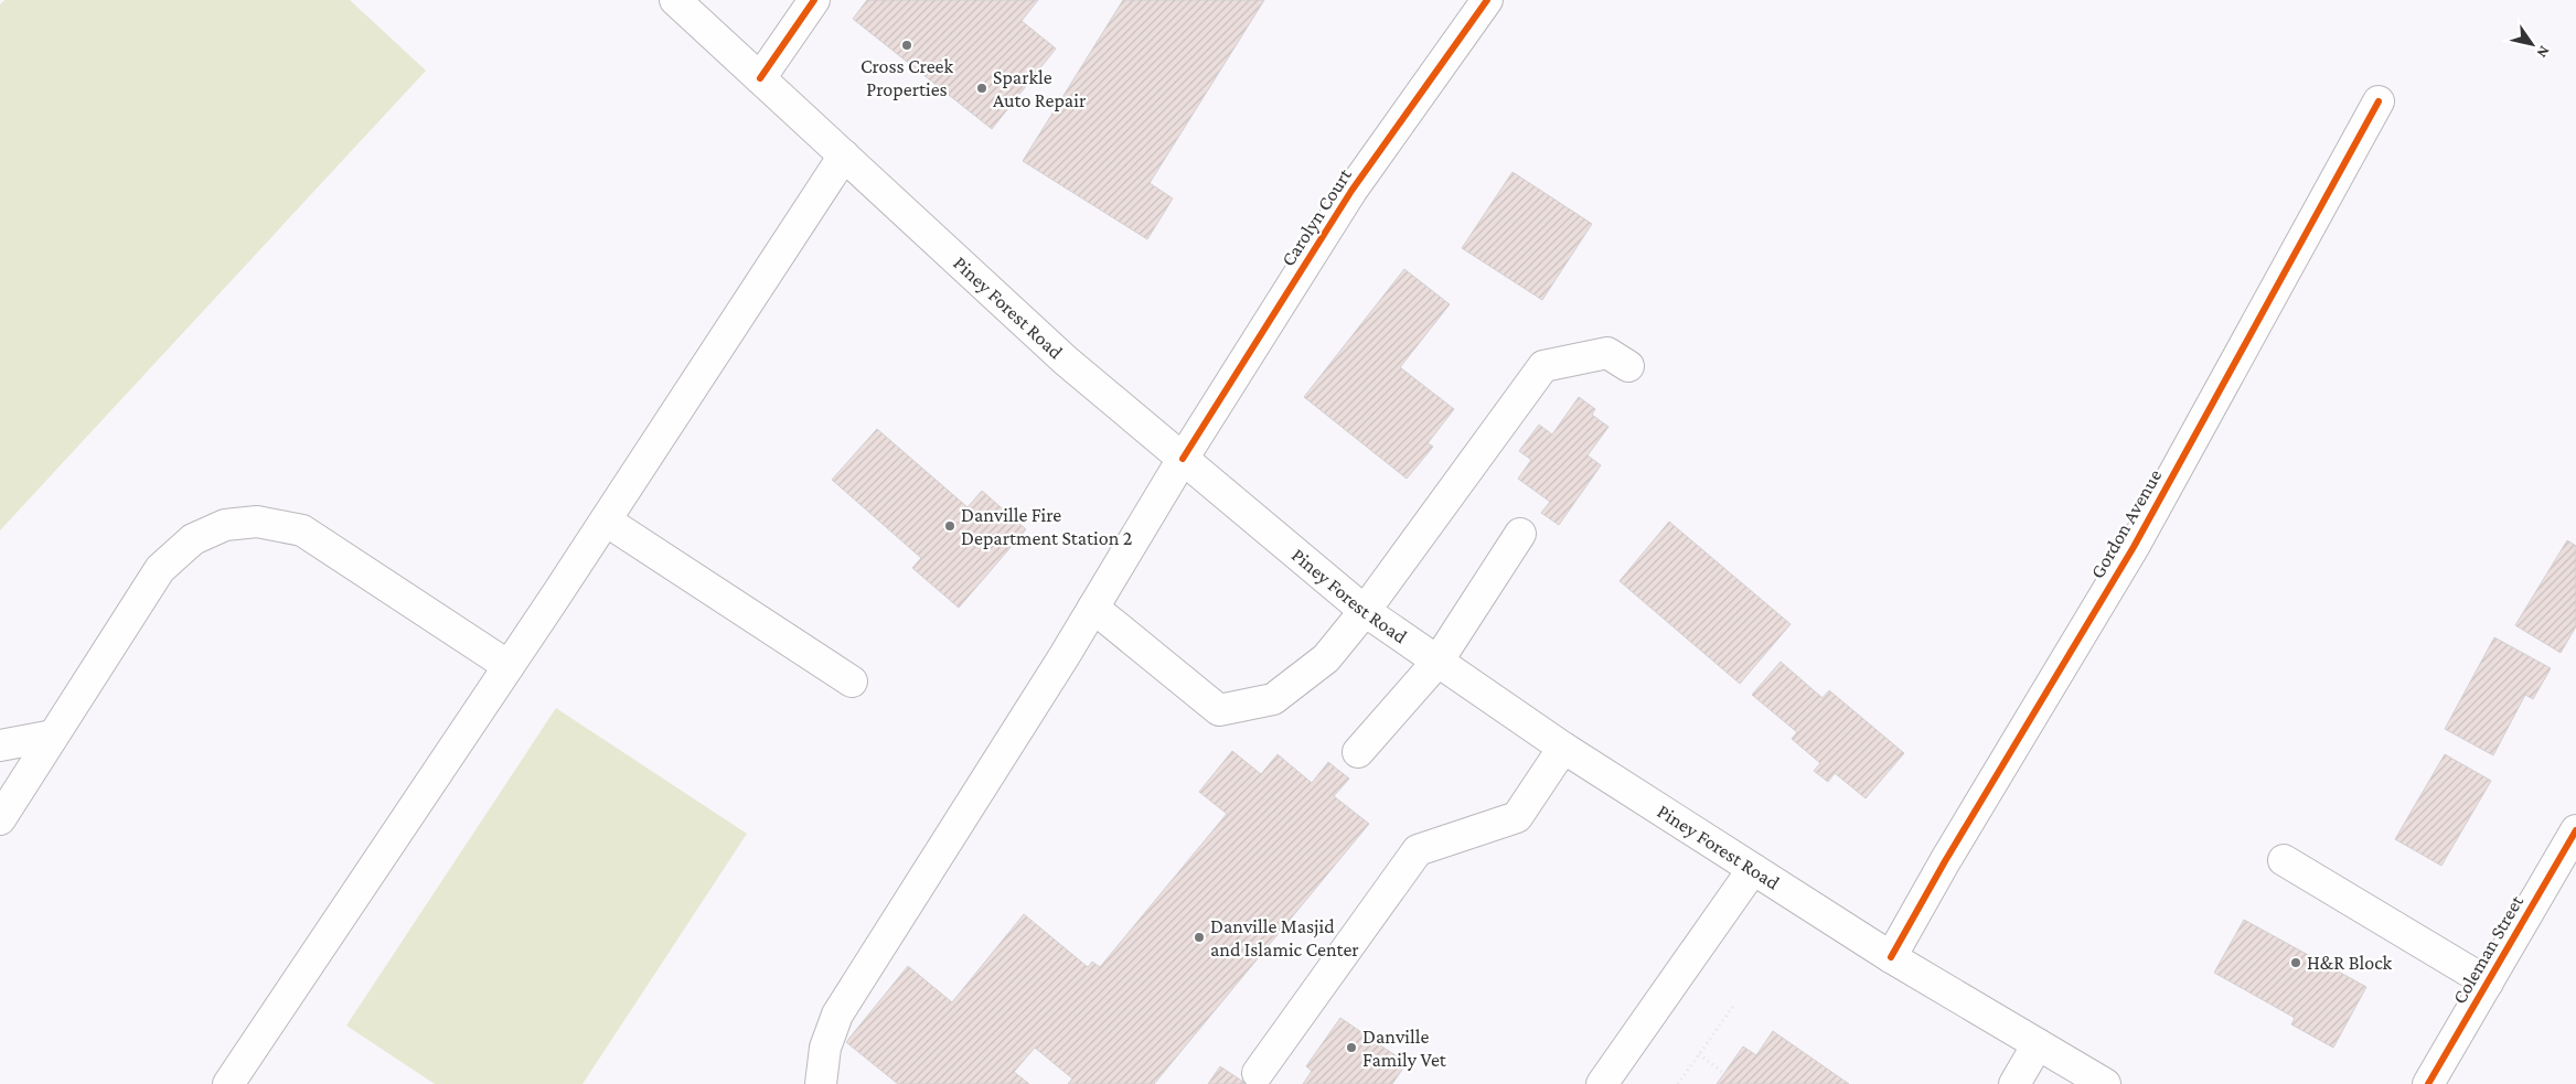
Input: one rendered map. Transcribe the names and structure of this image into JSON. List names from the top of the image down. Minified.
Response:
{"streets":{"street":["Carolyn Court","Piney Forest Road","Gordon Avenue","Coleman Street"]},"crossings":[["Carolyn Court","Piney Forest Road"],["Piney Forest Road","Gordon Avenue"]],"places":["Cross Creek Properties","Sparkle Auto Repair","Danville Fire Department Station 2","Danville Masjid and Islamic Center","H&R Block","Danville Family Vet"],"north":"bottom right"}
